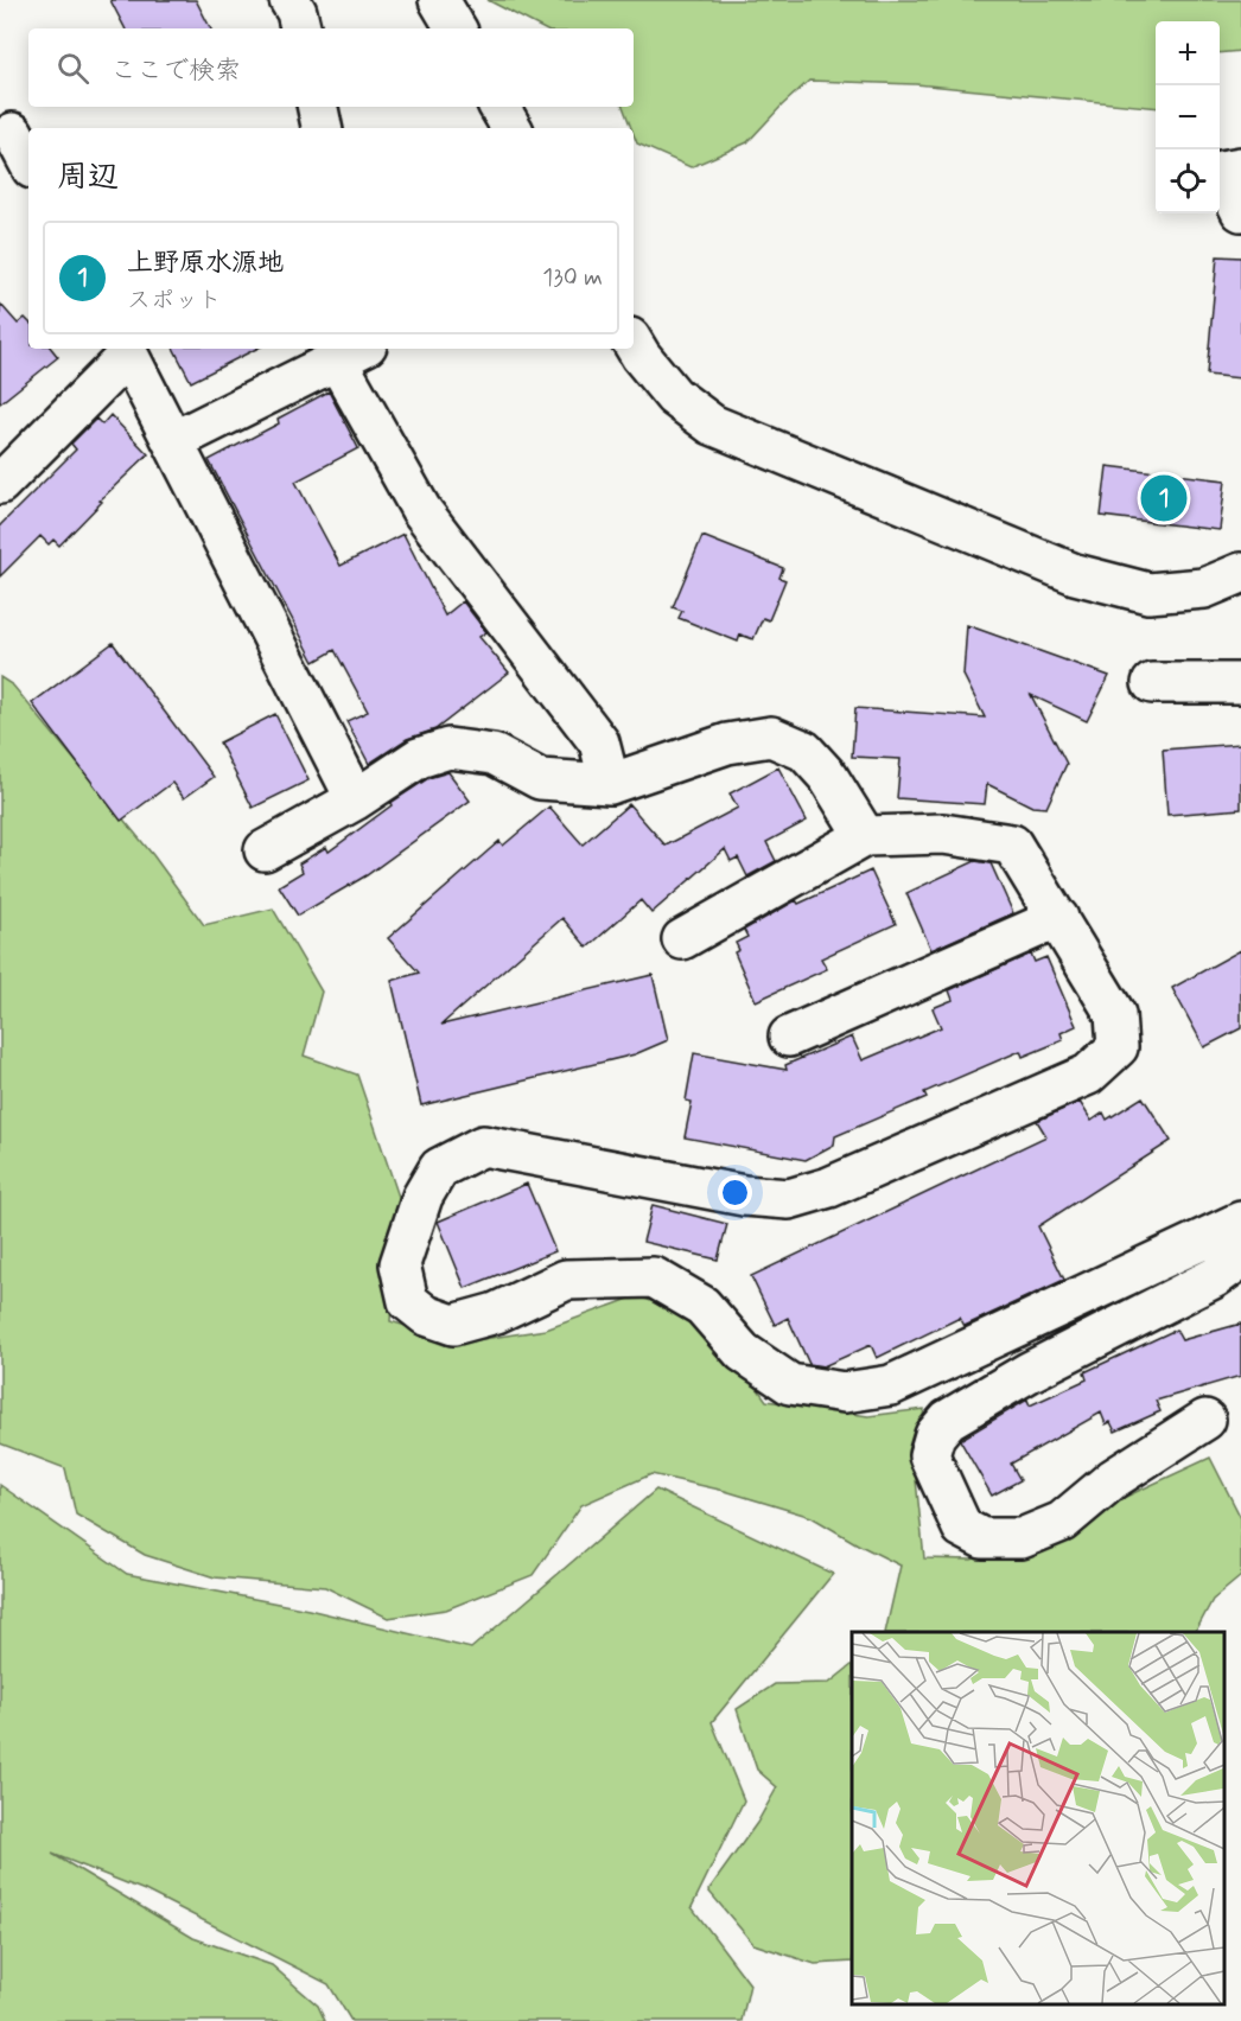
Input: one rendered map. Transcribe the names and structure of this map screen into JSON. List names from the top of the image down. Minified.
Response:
{"page":{"map_buttons":["+","−"],"search":"ここで検索","heading":"周辺","list":[{"mark":"1","name":"上野原水源地","note":"スポット","value":"130 m"}],"pins":"1"}}
